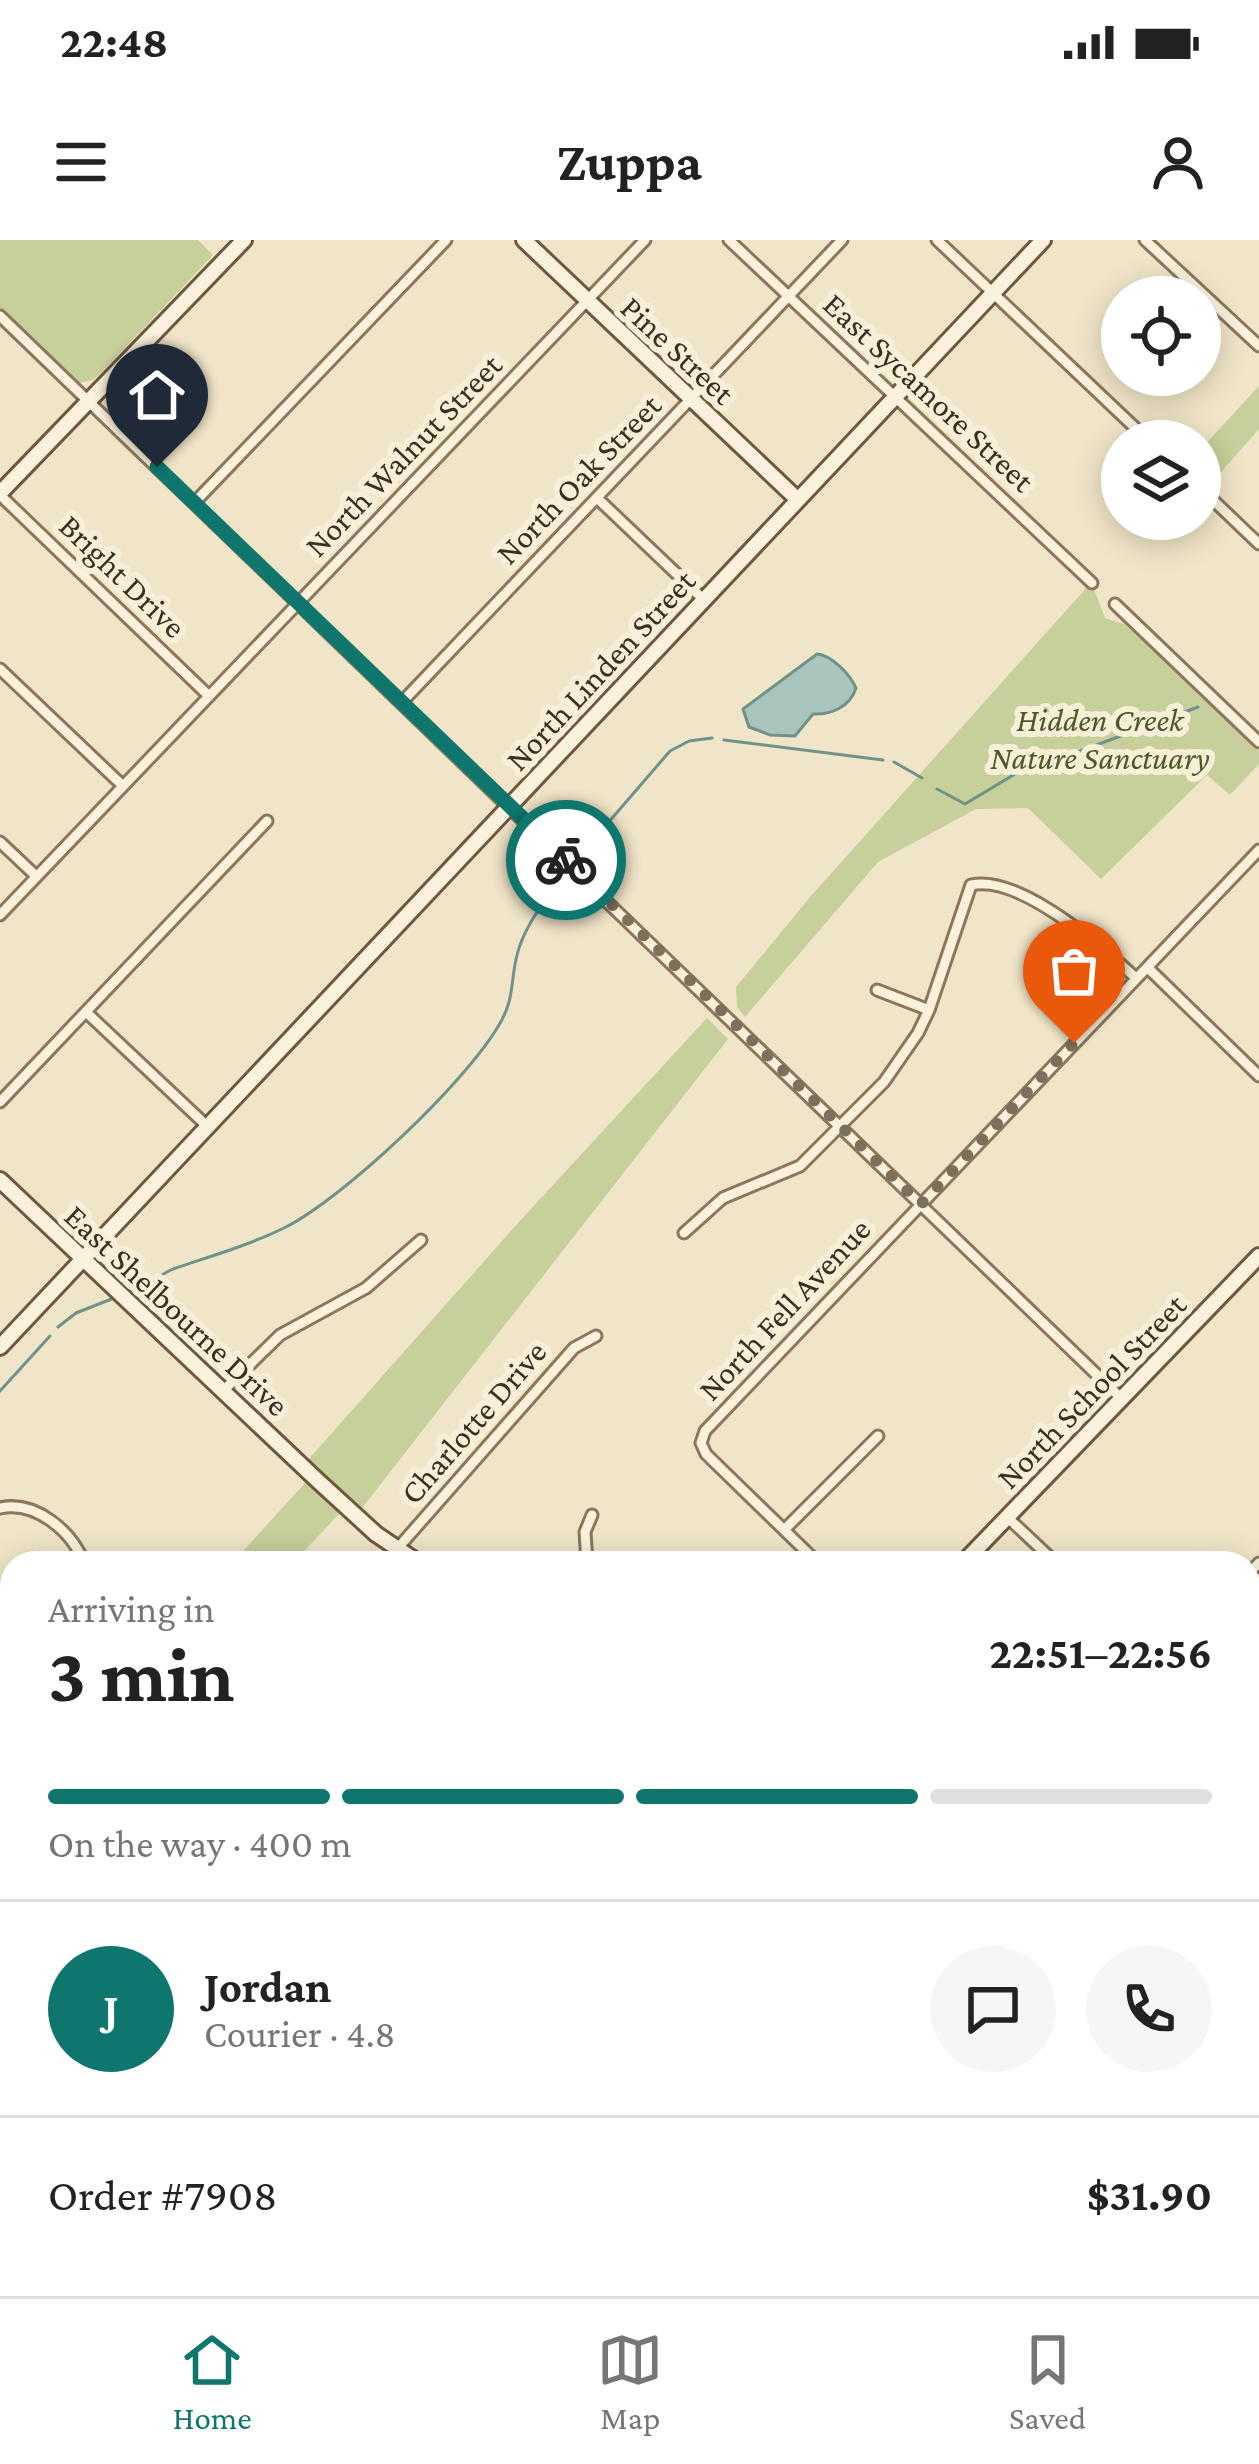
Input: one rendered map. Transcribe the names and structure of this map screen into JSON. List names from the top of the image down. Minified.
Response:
{"streets":{"main road":["Pine Street","North Linden Street","East Shelbourne Drive","North School Street"],"street":["East Sycamore Street","North Walnut Street","North Oak Street","Bright Drive","North Fell Avenue","Charlotte Drive"]},"crossings":[["Pine Street","North Walnut Street"],["Pine Street","North Oak Street"],["Pine Street","North Linden Street"],["East Sycamore Street","North Oak Street"],["East Sycamore Street","North Linden Street"],["North Walnut Street","Bright Drive"],["North Linden Street","East Shelbourne Drive"],["East Shelbourne Drive","Charlotte Drive"]],"parks":["Hidden Creek Nature Sanctuary"],"page":{"status":"22:48","header":"Zuppa","heading":["3 min","Arriving in","22:51–22:56"],"panel":["Jordan","Courier · 4.8","Order #7908","$31.90"],"bar":"On the way · 400 m","round":"J","tabs":["Home","Map","Saved"]}}
